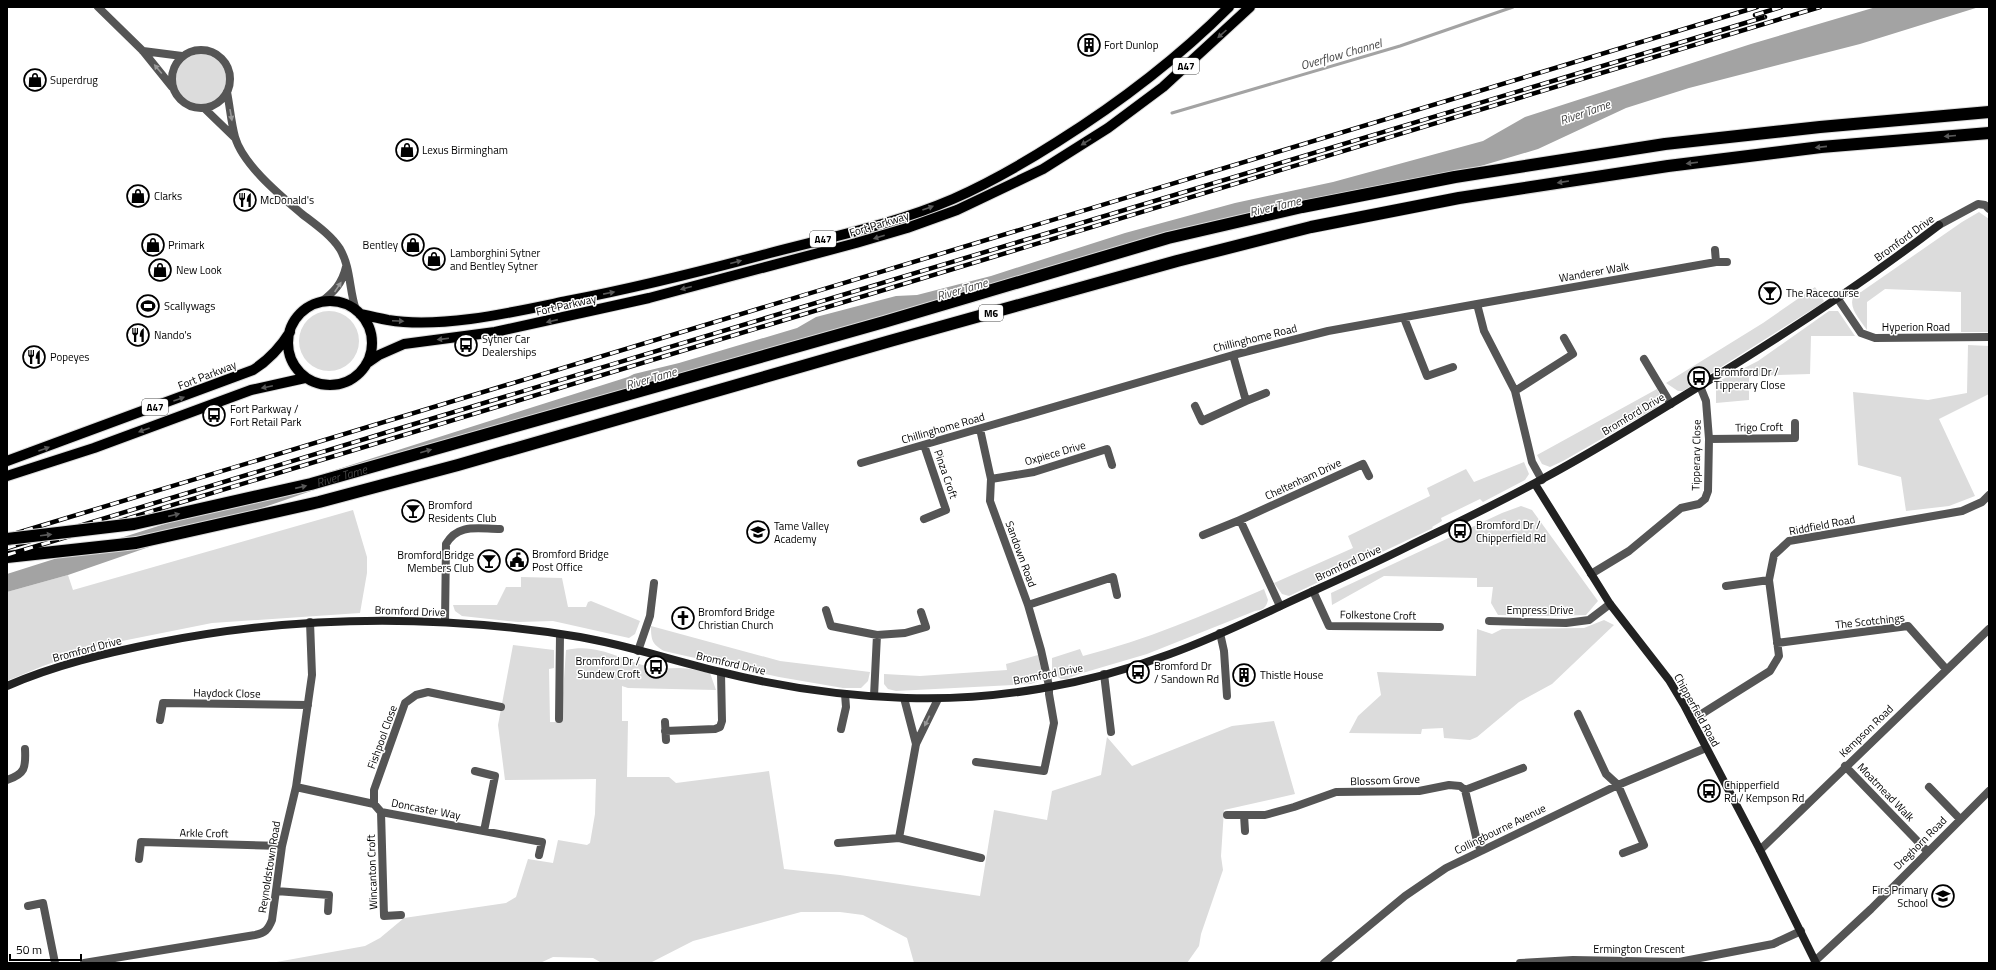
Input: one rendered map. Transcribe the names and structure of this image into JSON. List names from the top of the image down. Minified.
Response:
{"streets":{"highway":["M6"],"main road":["A47","Fort Parkway"],"street":["Bromford Drive","Wanderer Walk","Hyperion Road","Chillinghome Road","Trigo Croft","Oxpiece Drive","Tipperary Close","Pinza Croft","Cheltenham Drive","Riddfield Road","Sandown Road","Empress Drive","Folkestone Croft","The Scotchings","Haydock Close","Chipperfield Road","Kempson Road","Fishpool Close","Blossom Grove","Moatmead Walk","Doncaster Way","Collingbourne Avenue","Arkle Croft","Dreghorn Road","Reynoldstown Road","Wincanton Croft","Ermington Crescent"]},"crossings":[["A47","Fort Parkway"],["Bromford Drive","Hyperion Road"],["Bromford Drive","Tipperary Close"],["Bromford Drive","Sandown Road"],["Bromford Drive","Folkestone Croft"],["Bromford Drive","Chipperfield Road"],["Bromford Drive","Reynoldstown Road"],["Wanderer Walk","Chillinghome Road"],["Chillinghome Road","Pinza Croft"],["Chillinghome Road","Sandown Road"],["Trigo Croft","Tipperary Close"],["Oxpiece Drive","Sandown Road"],["Tipperary Close","Chipperfield Road"],["Riddfield Road","The Scotchings"],["Riddfield Road","Chipperfield Road"],["Empress Drive","Chipperfield Road"],["The Scotchings","Kempson Road"],["Haydock Close","Reynoldstown Road"],["Chipperfield Road","Kempson Road"],["Chipperfield Road","Collingbourne Avenue"],["Chipperfield Road","Dreghorn Road"],["Chipperfield Road","Ermington Crescent"],["Kempson Road","Moatmead Walk"],["Fishpool Close","Doncaster Way"],["Moatmead Walk","Dreghorn Road"],["Doncaster Way","Wincanton Croft"],["Arkle Croft","Reynoldstown Road"]],"water":["Overflow Channel","River Tame"],"places":{"building":["Fort Dunlop","Thistle House"],"shop":["Superdrug","Lexus Birmingham","Clarks","Primark","Bentley","Lamborghini Sytner and Bentley Sytner","New Look"],"restaurant":["McDonald's","Nando's","Popeyes"],"bar":["The Racecourse","Bromford Residents Club","Bromford Bridge Members Club"],"sports":["Scallywags"],"bus stop":["Sytner Car Dealerships","Bromford Dr / Tipperary Close","Fort Parkway / Fort Retail Park","Bromford Dr / Chipperfield Rd","Bromford Dr / Sundew Croft","Bromford Dr / Sandown Rd","Chipperfield Rd / Kempson Rd"],"school or university":["Tame Valley Academy","Firs Primary School"],"public building":["Bromford Bridge Post Office"],"church":["Bromford Bridge Christian Church"]},"scale_bar":"50 m"}
